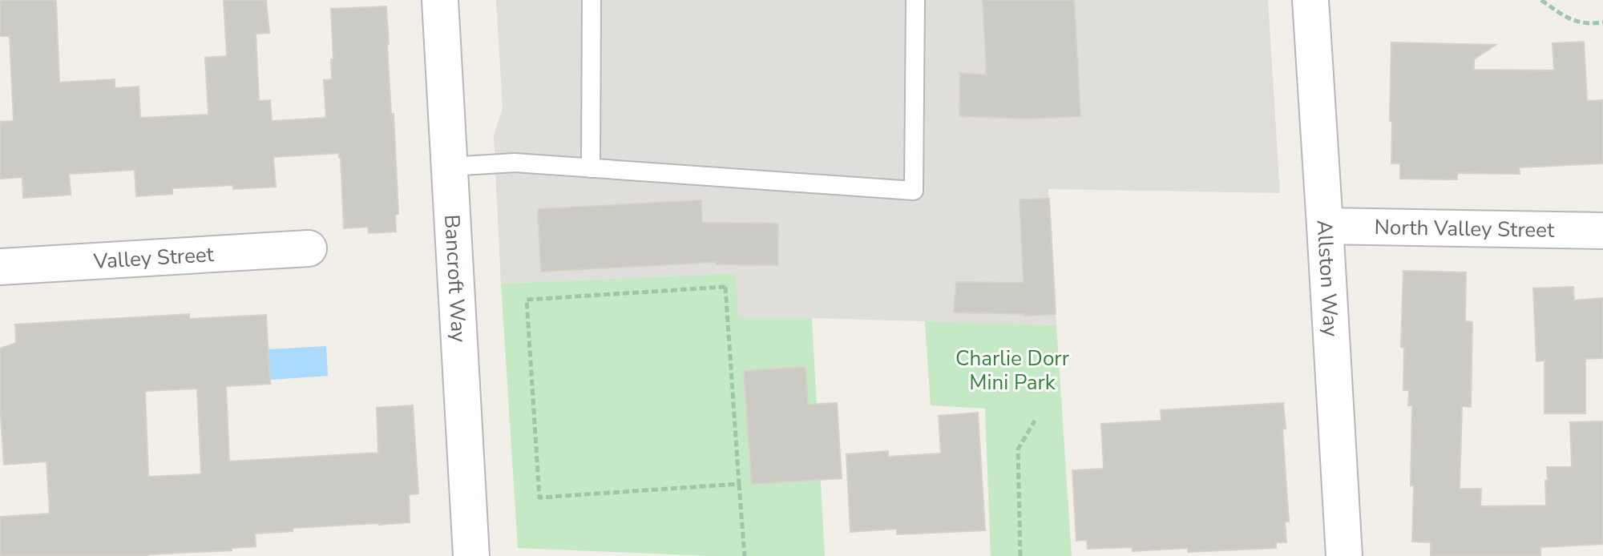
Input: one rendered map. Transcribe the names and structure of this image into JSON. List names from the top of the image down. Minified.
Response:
{"streets":{"street":["North Valley Street","Valley Street","Bancroft Way","Allston Way"]},"crossings":[["North Valley Street","Allston Way"]],"parks":["Charlie Dorr Mini Park"]}
